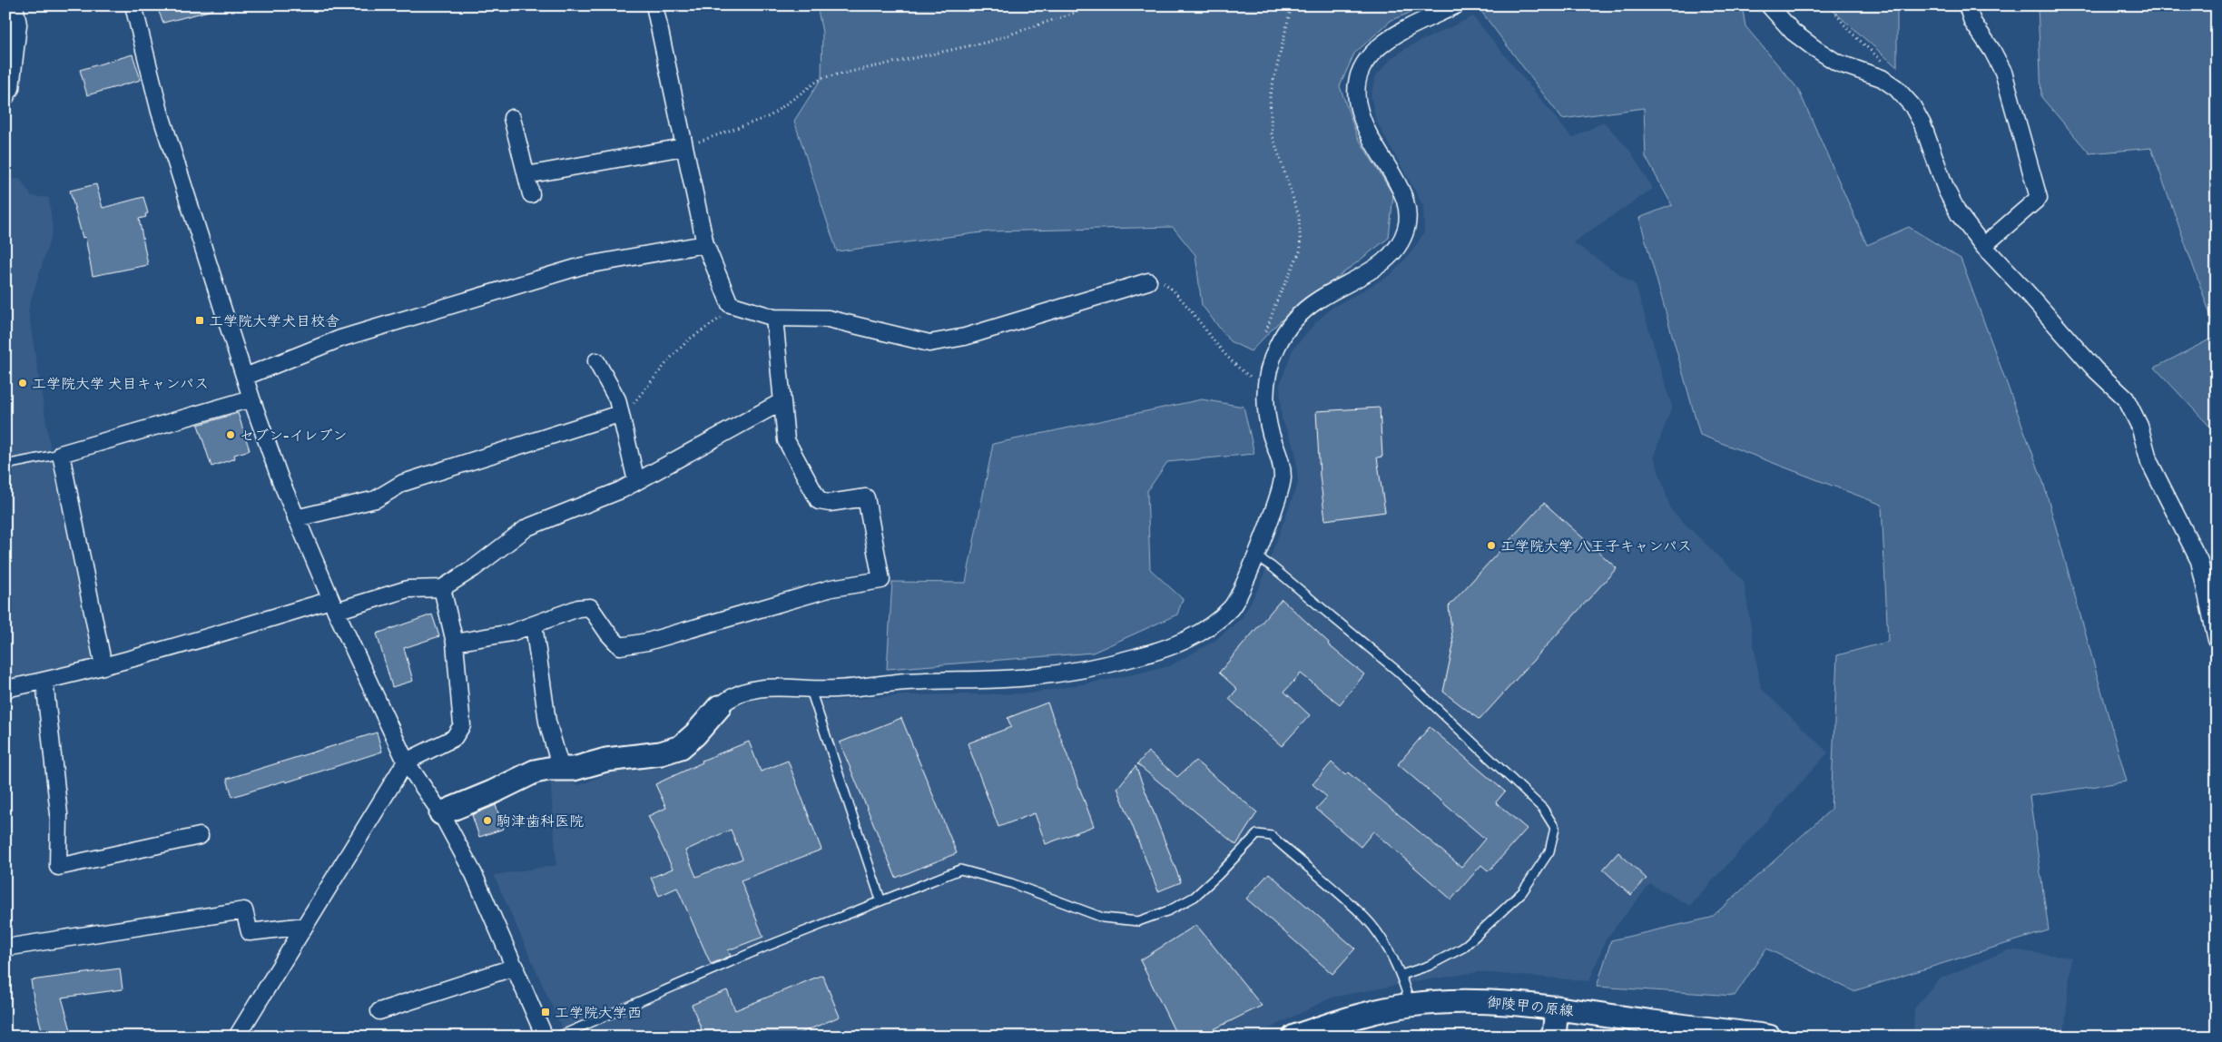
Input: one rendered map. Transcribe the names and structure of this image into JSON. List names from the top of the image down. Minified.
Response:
{"streets":{"street":["御陵甲の原線"]},"places":{"transit":["工学院大学犬目校舎","工学院大学西"],"other":["工学院大学 犬目キャンパス","セブン-イレブン","工学院大学 八王子キャンパス","駒津歯科医院"]}}
